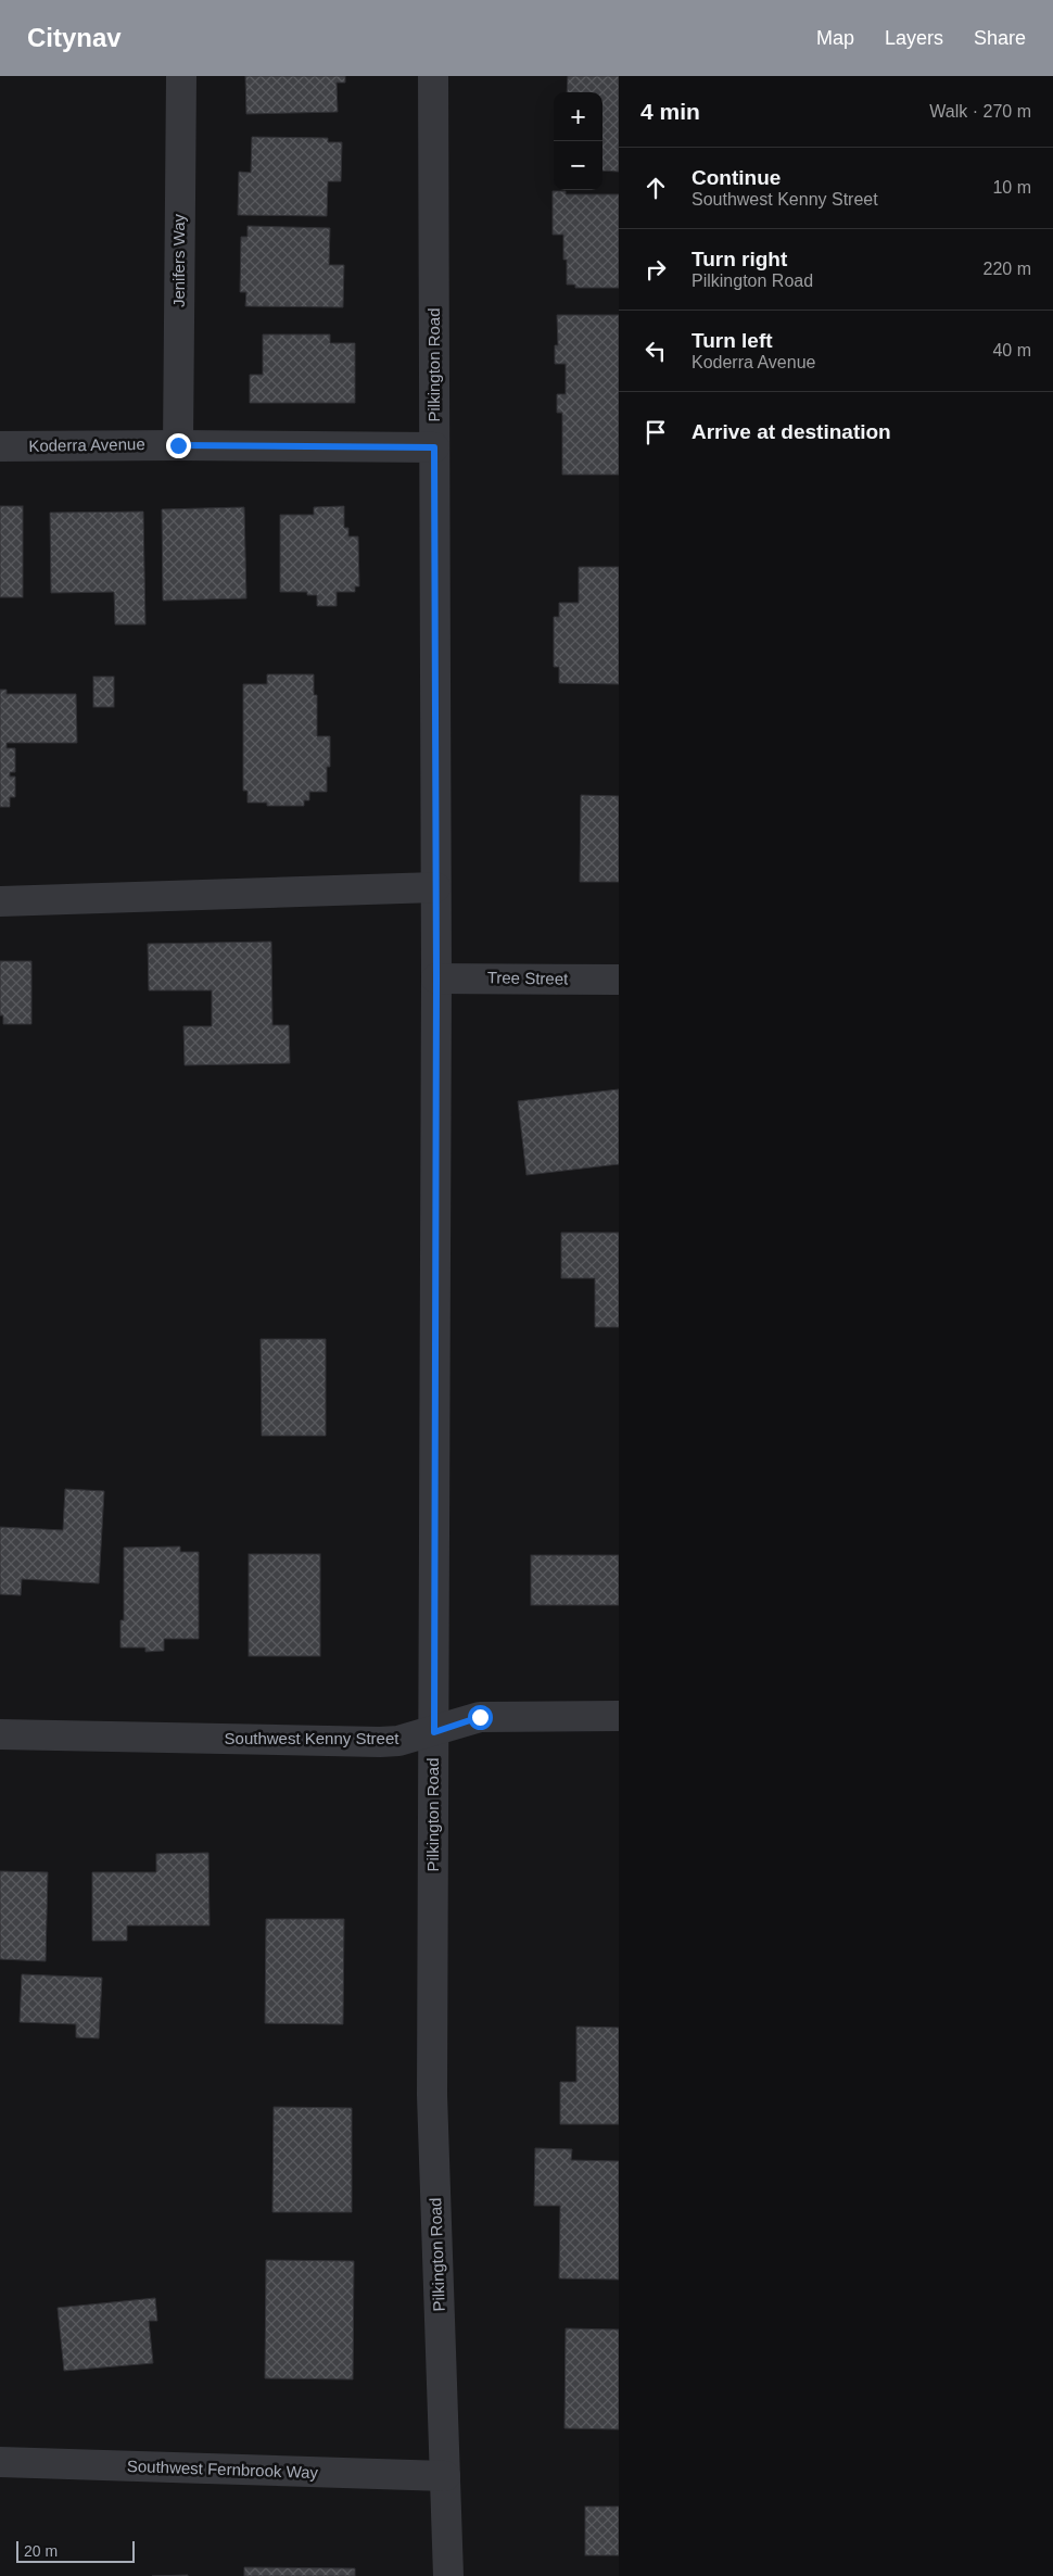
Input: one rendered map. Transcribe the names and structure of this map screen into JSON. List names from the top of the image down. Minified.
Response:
{"streets":{"street":["Jenifers Way","Pilkington Road","Koderra Avenue","Tree Street","Southwest Kenny Street","Southwest Fernbrook Way"]},"crossings":[["Jenifers Way","Koderra Avenue"],["Pilkington Road","Koderra Avenue"],["Pilkington Road","Tree Street"],["Pilkington Road","Southwest Kenny Street"],["Pilkington Road","Southwest Fernbrook Way"]],"scale_bar":"20 m","page":{"header":"Citynav","nav":["Map","Layers","Share"],"heading":["4 min","Walk · 270 m"],"map_buttons":["+","−"],"list":[["Continue","Southwest Kenny Street","10 m"],["Turn right","Pilkington Road","220 m"],["Turn left","Koderra Avenue","40 m"],"Arrive at destination"],"scale":"20 m"}}
